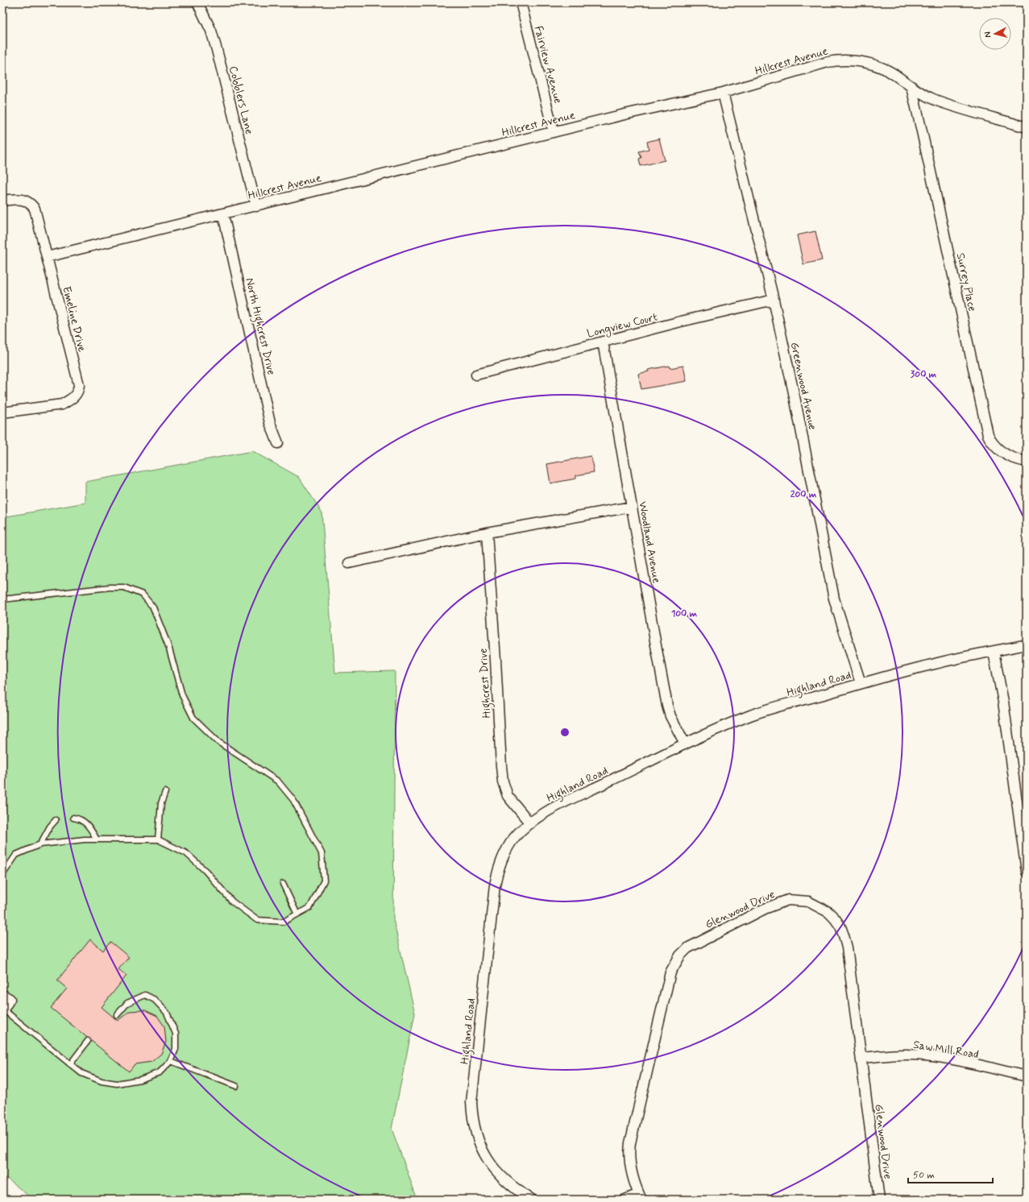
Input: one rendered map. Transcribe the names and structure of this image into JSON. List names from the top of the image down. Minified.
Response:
{"streets":{"street":["Hillcrest Avenue","Fairview Avenue","Cobblers Lane","Surrey Place","Emeline Drive","Longview Court","North Highcrest Drive","Greenwood Avenue","Woodland Avenue","Highcrest Drive","Highland Road","Glenwood Drive","Saw Mill Road"]},"crossings":[["Hillcrest Avenue","Fairview Avenue"],["Hillcrest Avenue","Cobblers Lane"],["Hillcrest Avenue","Surrey Place"],["Hillcrest Avenue","Emeline Drive"],["Hillcrest Avenue","North Highcrest Drive"],["Hillcrest Avenue","Greenwood Avenue"],["Longview Court","Greenwood Avenue"],["Longview Court","Woodland Avenue"],["Greenwood Avenue","Highland Road"],["Woodland Avenue","Highland Road"],["Highcrest Drive","Highland Road"],["Glenwood Drive","Saw Mill Road"]],"scale_bar":"50 m","north":"left","rings":["300 m","200 m","100 m"]}
